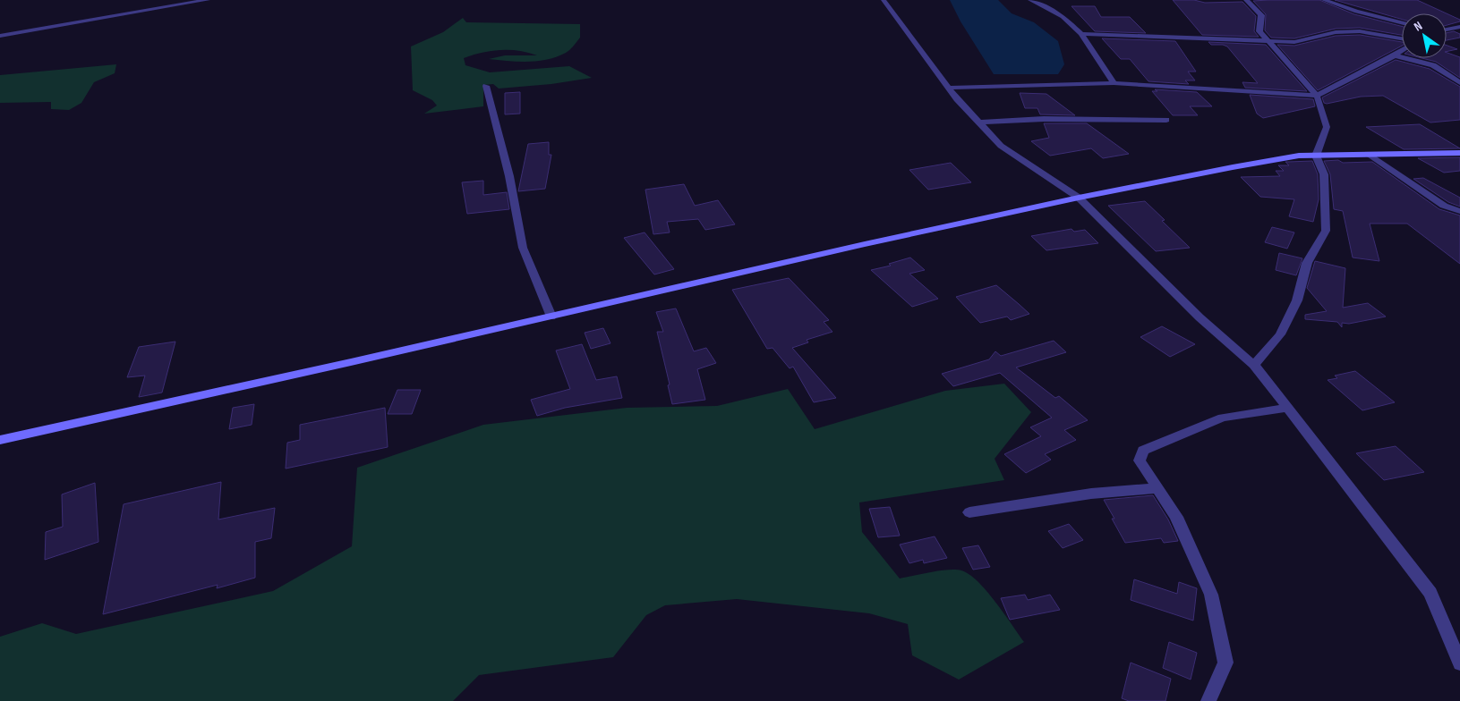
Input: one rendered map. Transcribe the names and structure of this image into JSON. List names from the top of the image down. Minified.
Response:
{"north":"top left"}
